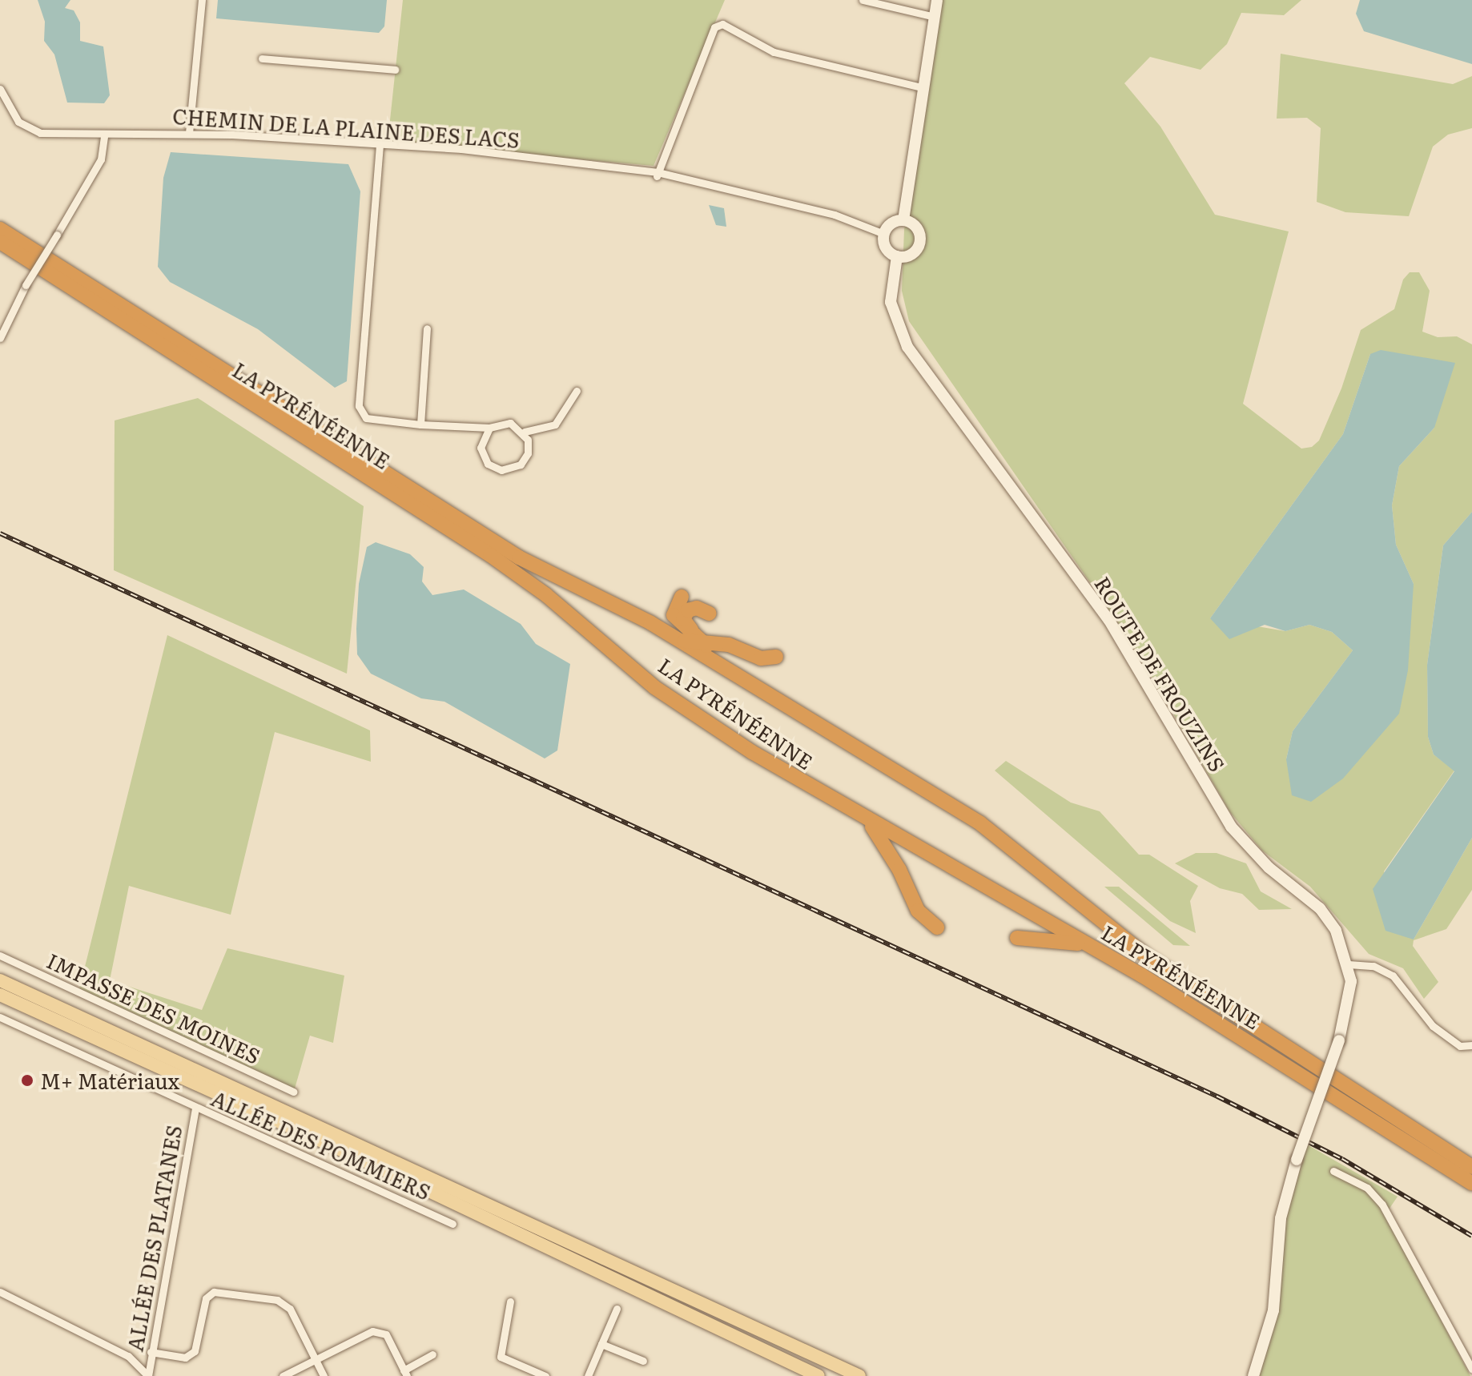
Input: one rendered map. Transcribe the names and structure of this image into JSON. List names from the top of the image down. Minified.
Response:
{"streets":{"highway":["LA PYRÉNÉENNE"],"main road":["ROUTE DE FROUZINS"],"street":["CHEMIN DE LA PLAINE DES LACS","IMPASSE DES MOINES","ALLÉE DES POMMIERS","ALLÉE DES PLATANES"]},"crossings":[["CHEMIN DE LA PLAINE DES LACS","ROUTE DE FROUZINS"],["ALLÉE DES POMMIERS","ALLÉE DES PLATANES"]],"places":["M+ Matériaux"]}
